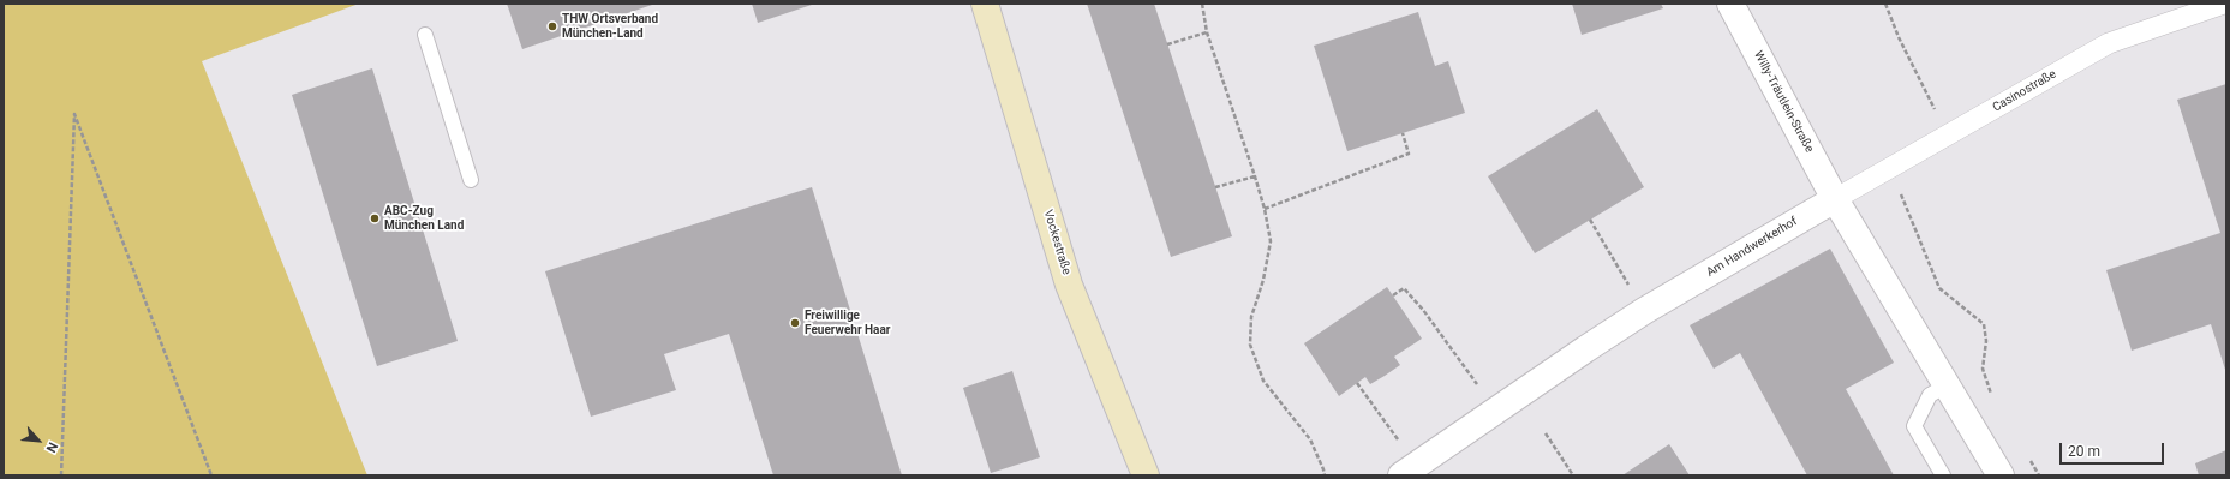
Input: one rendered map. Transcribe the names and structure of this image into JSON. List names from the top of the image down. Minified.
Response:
{"streets":{"main road":["Vockestraße"],"street":["Casinostraße","Willy-Träutlein-Straße","Am Handwerkerhof"]},"crossings":[["Casinostraße","Willy-Träutlein-Straße"],["Casinostraße","Am Handwerkerhof"],["Willy-Träutlein-Straße","Am Handwerkerhof"]],"places":["THW Ortsverband München-Land","ABC-Zug München Land","Freiwillige Feuerwehr Haar"],"scale_bar":"20 m","north":"bottom right"}
